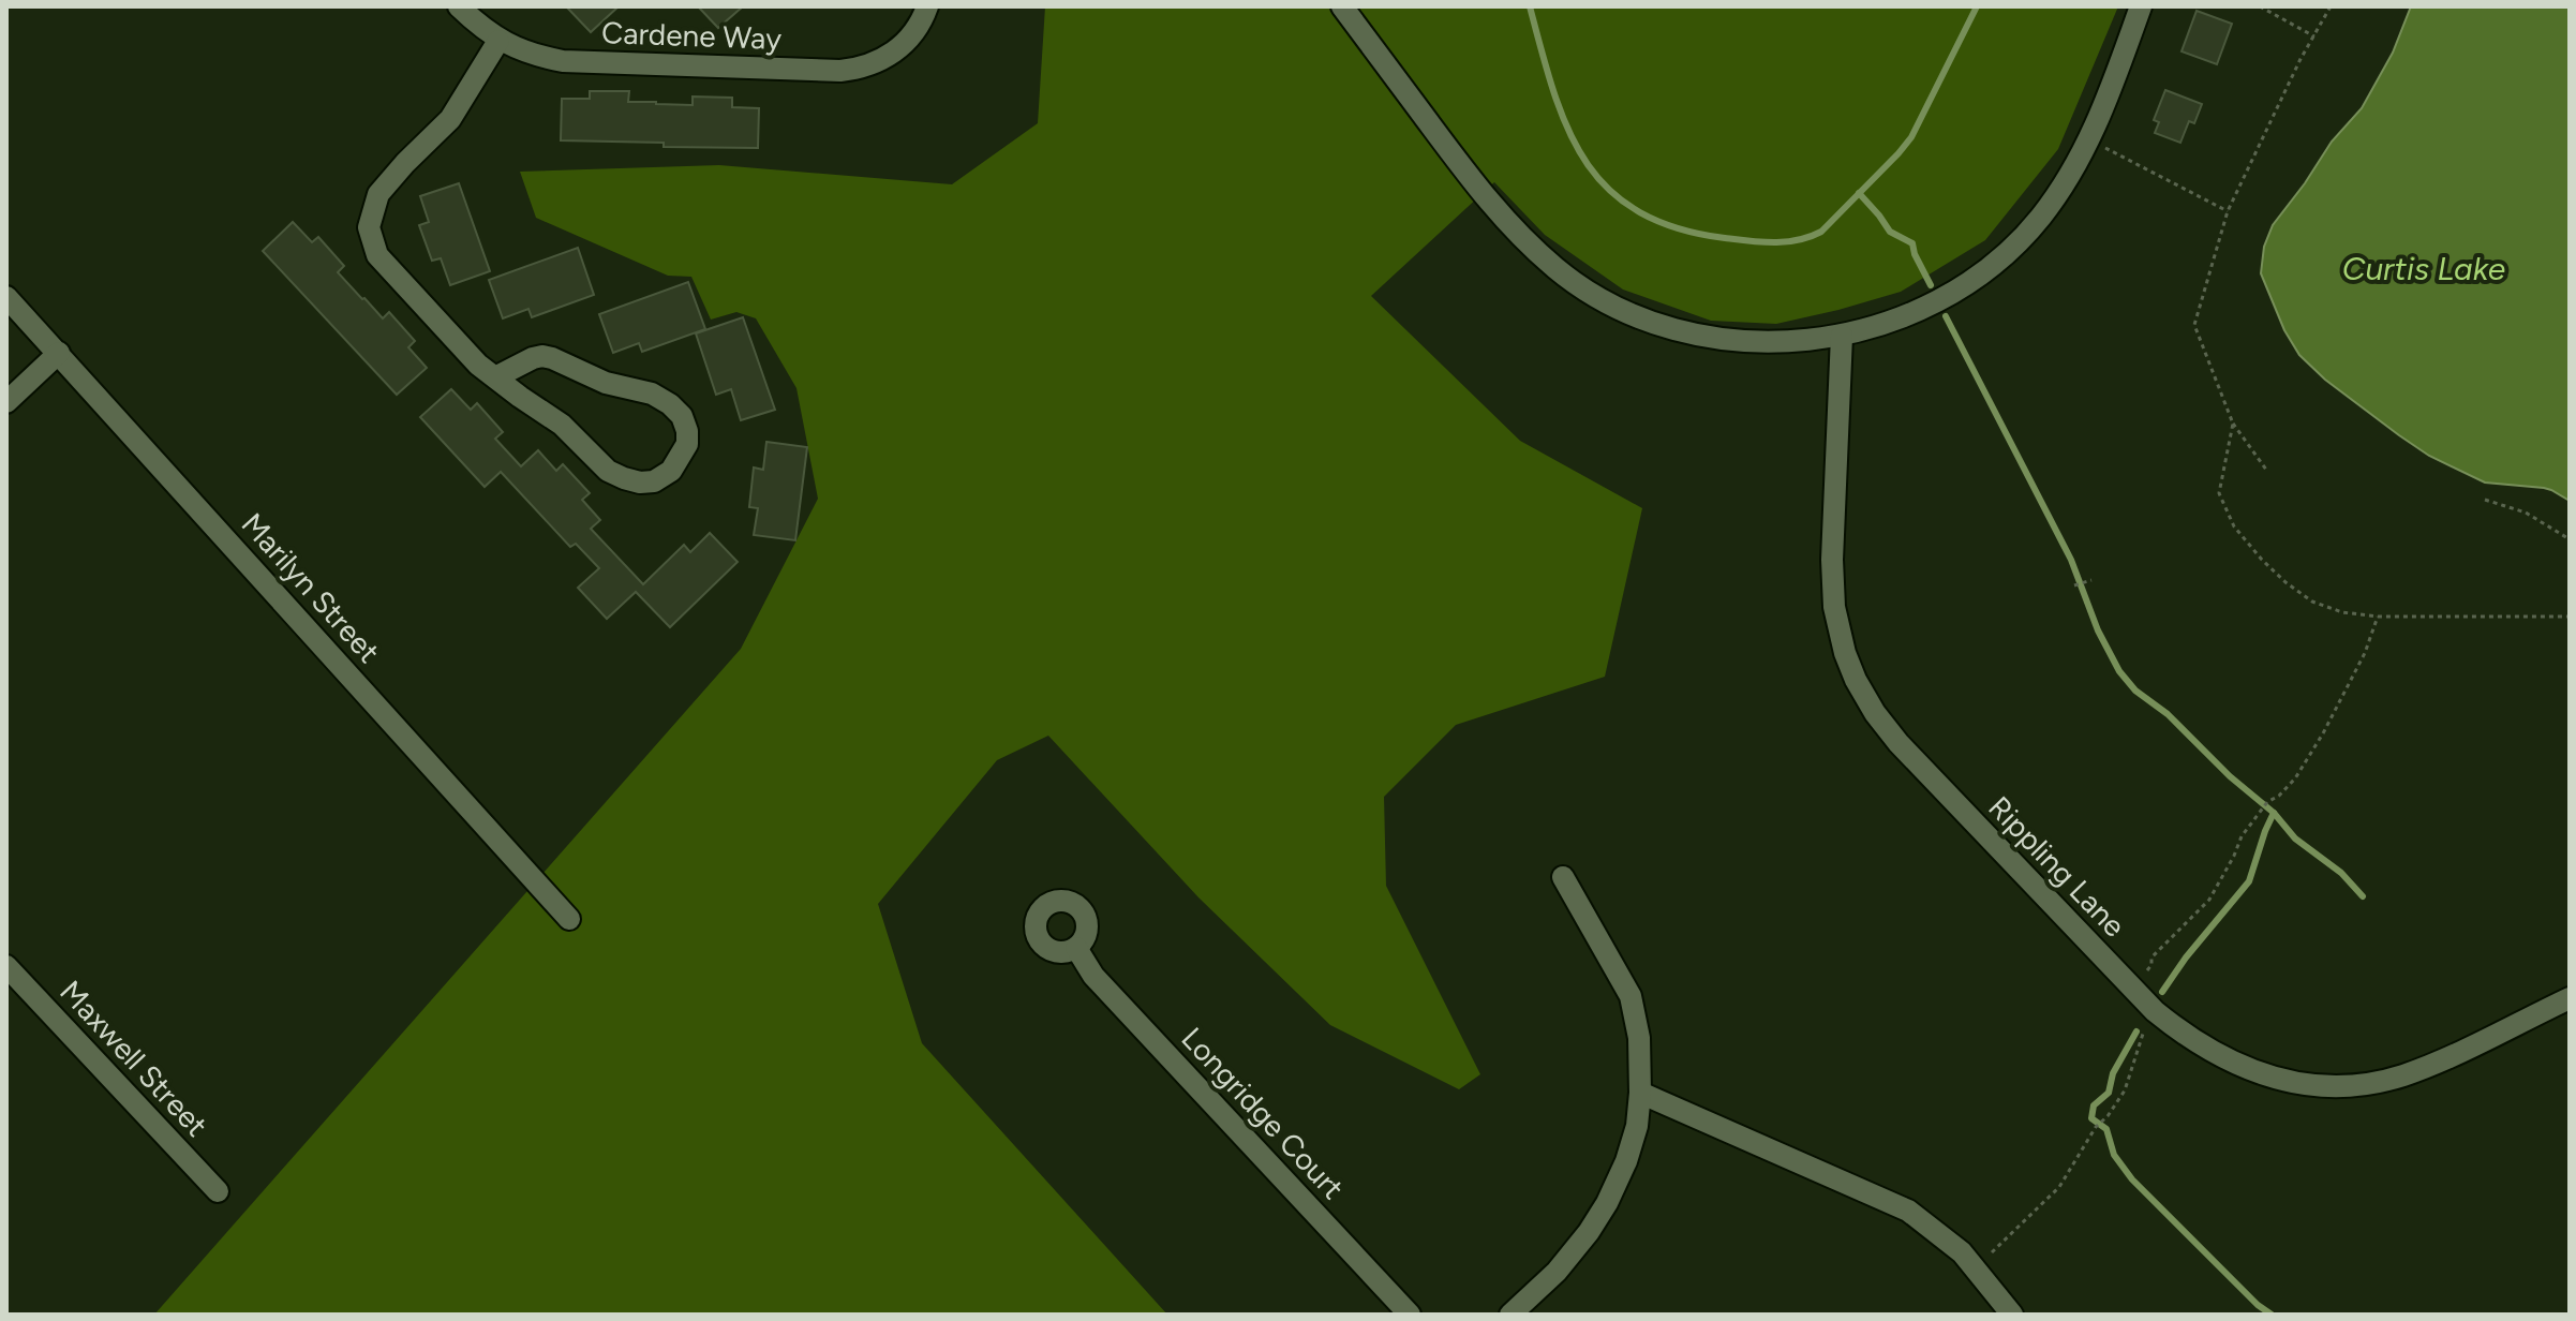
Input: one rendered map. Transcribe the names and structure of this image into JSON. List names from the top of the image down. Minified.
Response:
{"streets":{"street":["Cardene Way","Marilyn Street","Rippling Lane","Maxwell Street","Longridge Court"]},"water":["Curtis Lake"]}
